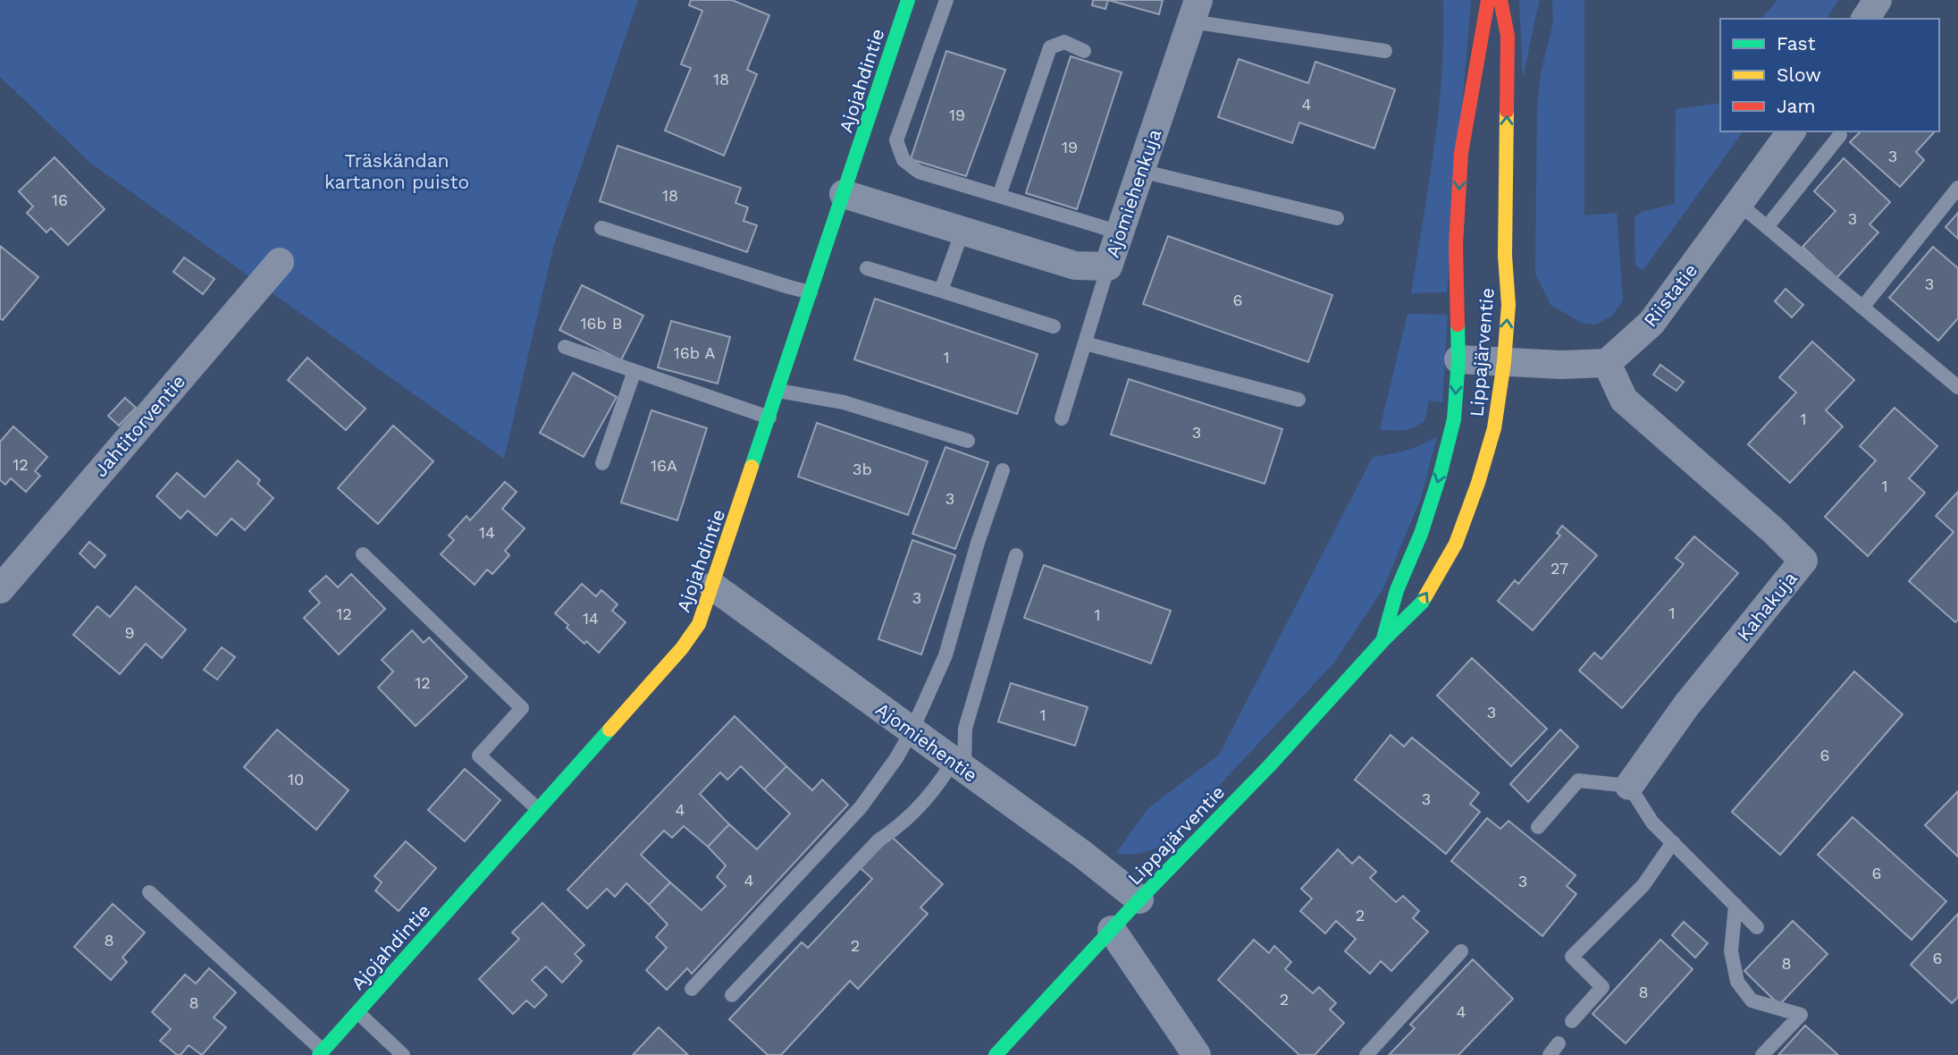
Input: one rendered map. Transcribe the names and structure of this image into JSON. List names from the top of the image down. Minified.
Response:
{"streets":{"main road":["Ajojahdintie","Lippajärventie"],"street":["Ajomiehenkuja","Riistatie","Jahtitorventie","Kahakuja","Ajomiehentie"]},"crossings":[["Ajojahdintie","Ajomiehenkuja"],["Ajojahdintie","Ajomiehentie"],["Riistatie","Kahakuja"],["Lippajärventie","Ajomiehentie"]],"parks":["Träskändan kartanon puisto"],"house_numbers":["18","4","19","19","3","18","16","3","3","6","16b B","16b A","1","1","3","12","16A","3b","1","3","14","27","3","1","12","1","14","9","12","3","1","6","10","3","4","6","4","3","2","8","2","6","8","8","2","8","4"],"legend":["Fast","Slow","Jam"]}
